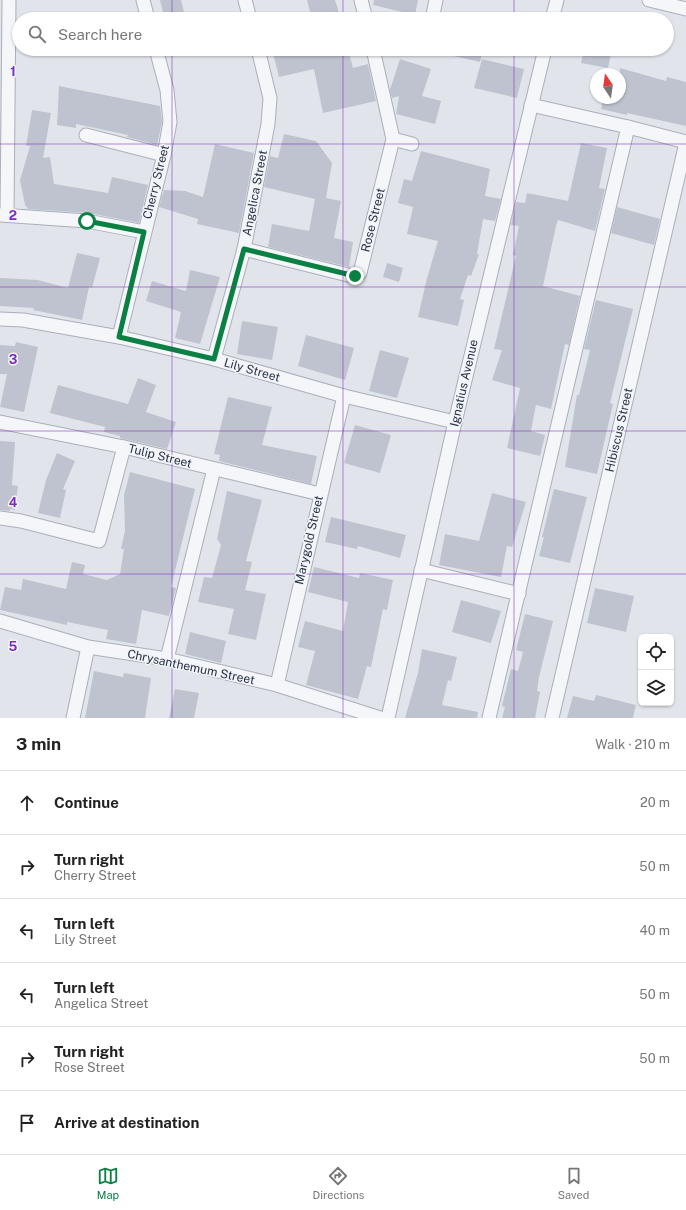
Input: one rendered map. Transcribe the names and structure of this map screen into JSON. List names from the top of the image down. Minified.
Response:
{"streets":{"street":["Cherry Street","Angelica Street","Rose Street","Lily Street","Ignatius Avenue","Hibiscus Street","Tulip Street","Marygold Street","Chrysanthemum Street"]},"crossings":[["Cherry Street","Lily Street"],["Angelica Street","Rose Street"],["Angelica Street","Lily Street"],["Lily Street","Ignatius Avenue"],["Lily Street","Marygold Street"],["Tulip Street","Marygold Street"],["Marygold Street","Chrysanthemum Street"]],"north":"top","page":{"search":"Search here","heading":["3 min","Walk · 210 m"],"list":[["Continue","20 m"],["Turn right","Cherry Street","50 m"],["Turn left","Lily Street","40 m"],["Turn left","Angelica Street","50 m"],["Turn right","Rose Street","50 m"],"Arrive at destination"],"nav":["Map","Directions","Saved"]},"grid":{"rows":["1","2","3","4","5"]}}
